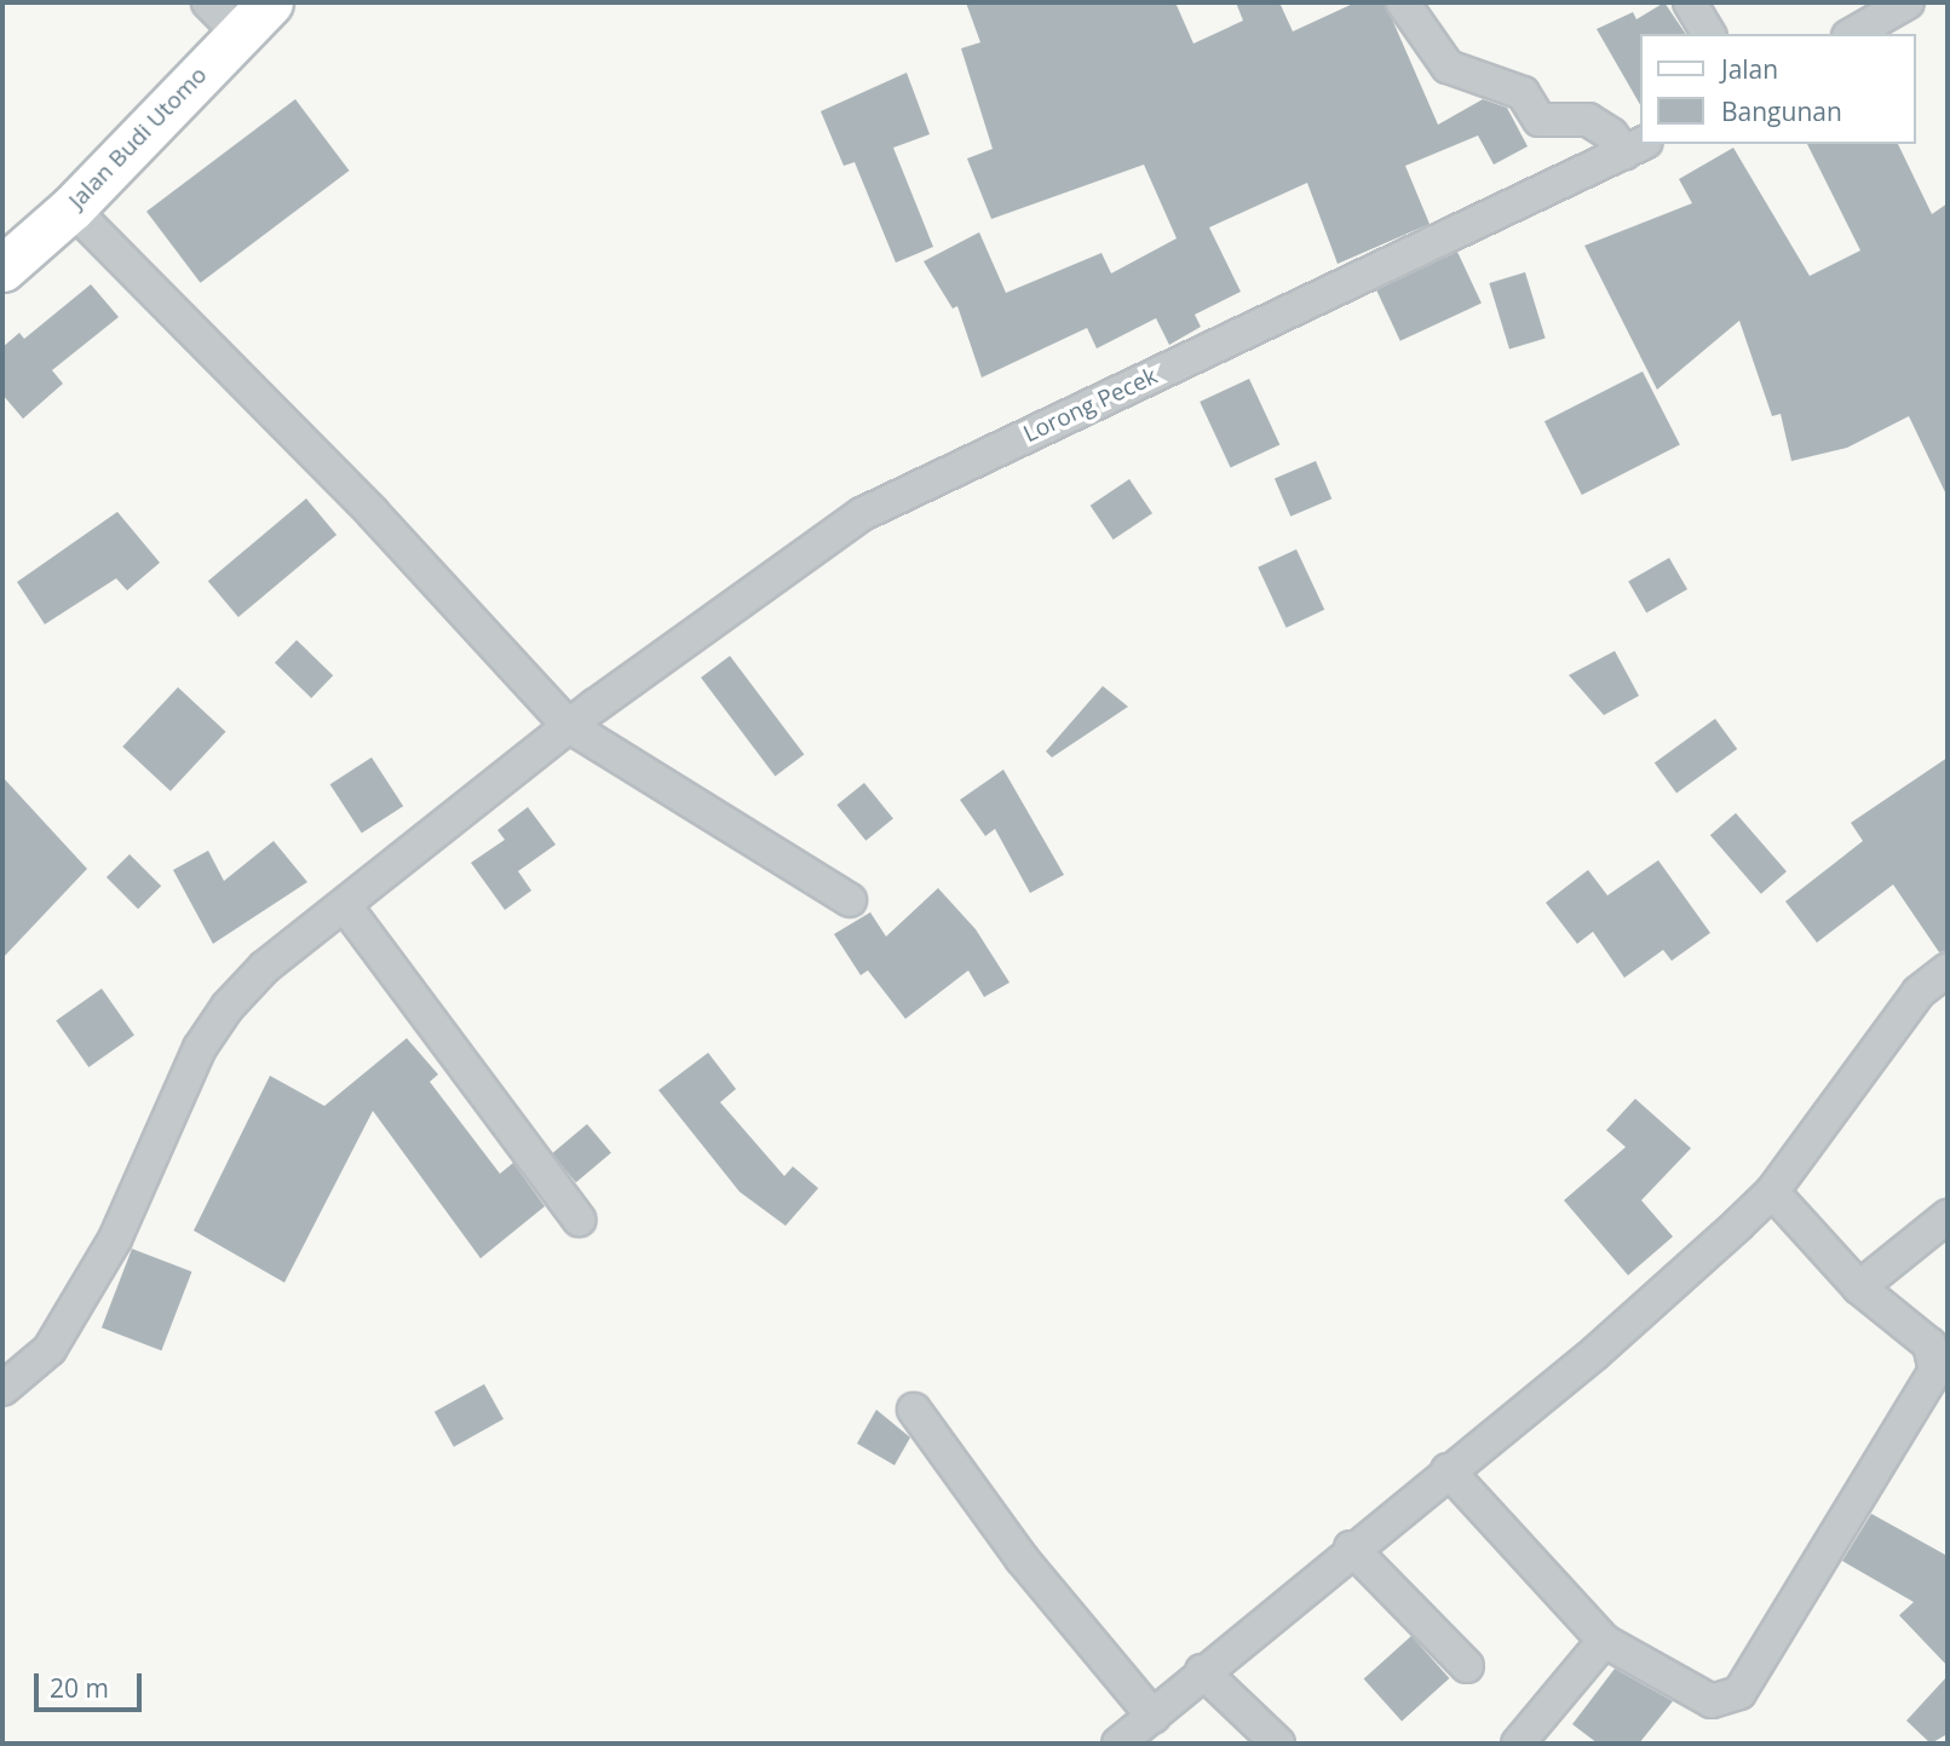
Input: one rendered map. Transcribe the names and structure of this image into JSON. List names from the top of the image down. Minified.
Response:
{"streets":{"main road":["Jalan Budi Utomo"],"street":["Lorong Pecek"]},"legend":["Jalan","Bangunan"],"scale_bar":"20 m"}
